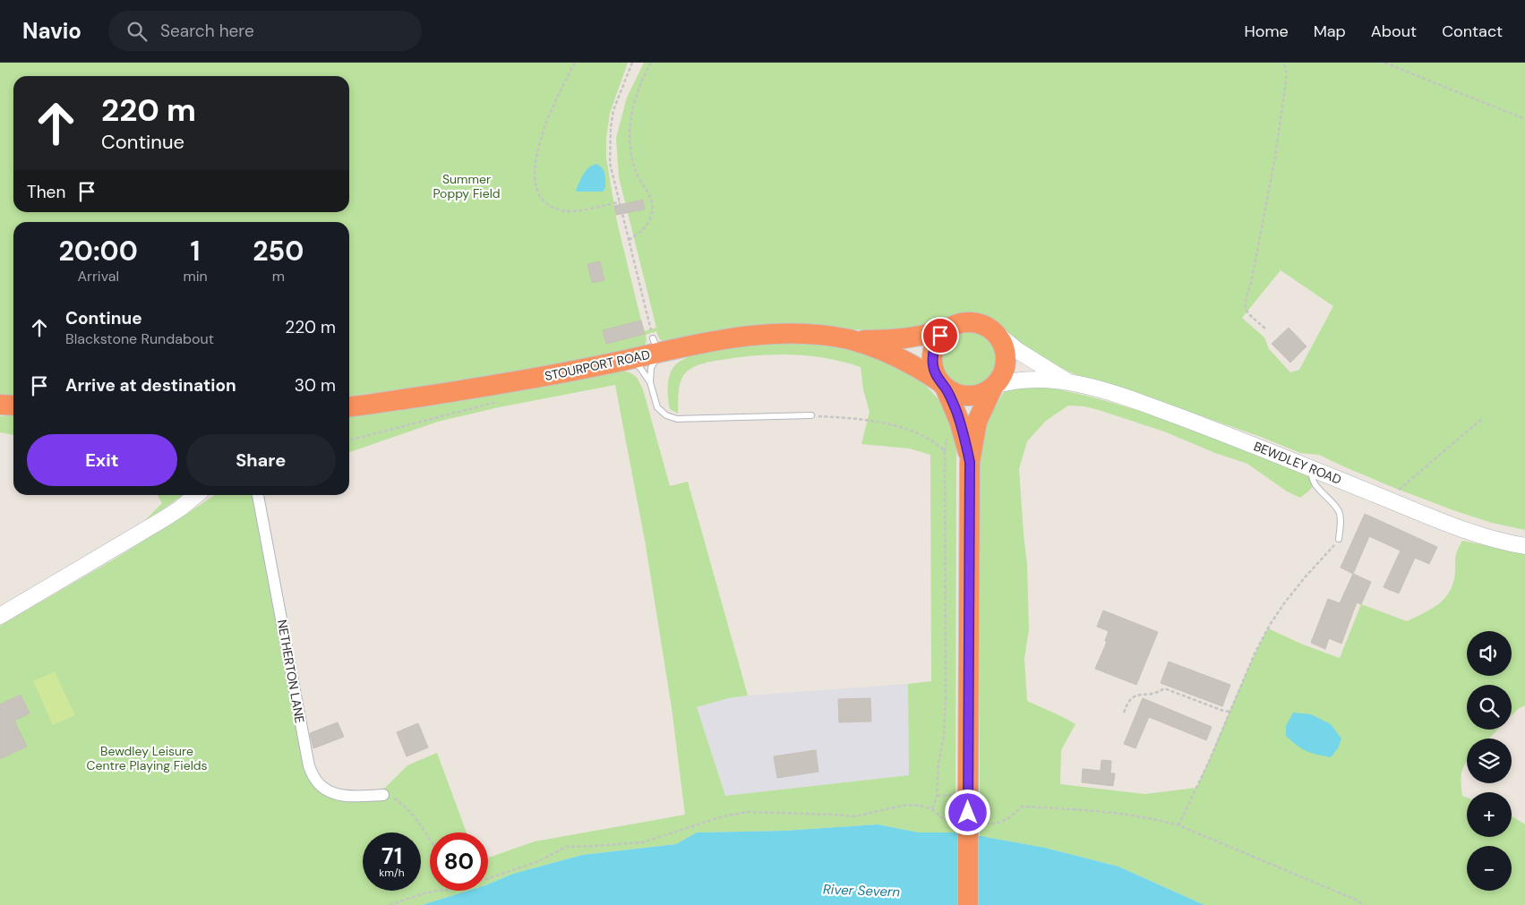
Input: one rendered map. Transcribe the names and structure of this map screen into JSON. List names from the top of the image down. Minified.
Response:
{"streets":{"highway":["STOURPORT ROAD"],"main road":["BEWDLEY ROAD"],"street":["NETHERTON LANE"]},"crossings":[["STOURPORT ROAD","BEWDLEY ROAD"]],"water":["River Severn"],"parks":["Summer Poppy Field","Bewdley Leisure Centre Playing Fields"],"page":{"header":"Navio","search":"Search here","nav":["Home","Map","About","Contact"],"turn":["220 m","Continue"],"then":"Then","eta":["20:00","Arrival","1","min","250","m"],"list":[{"name":"Continue","note":"Blackstone Rundabout","value":"220 m"},{"name":"Arrive at destination","value":"30 m"}],"buttons":["Exit","Share"],"map_buttons":["+","−"],"speed":"71 km/h","limit":"80"}}
